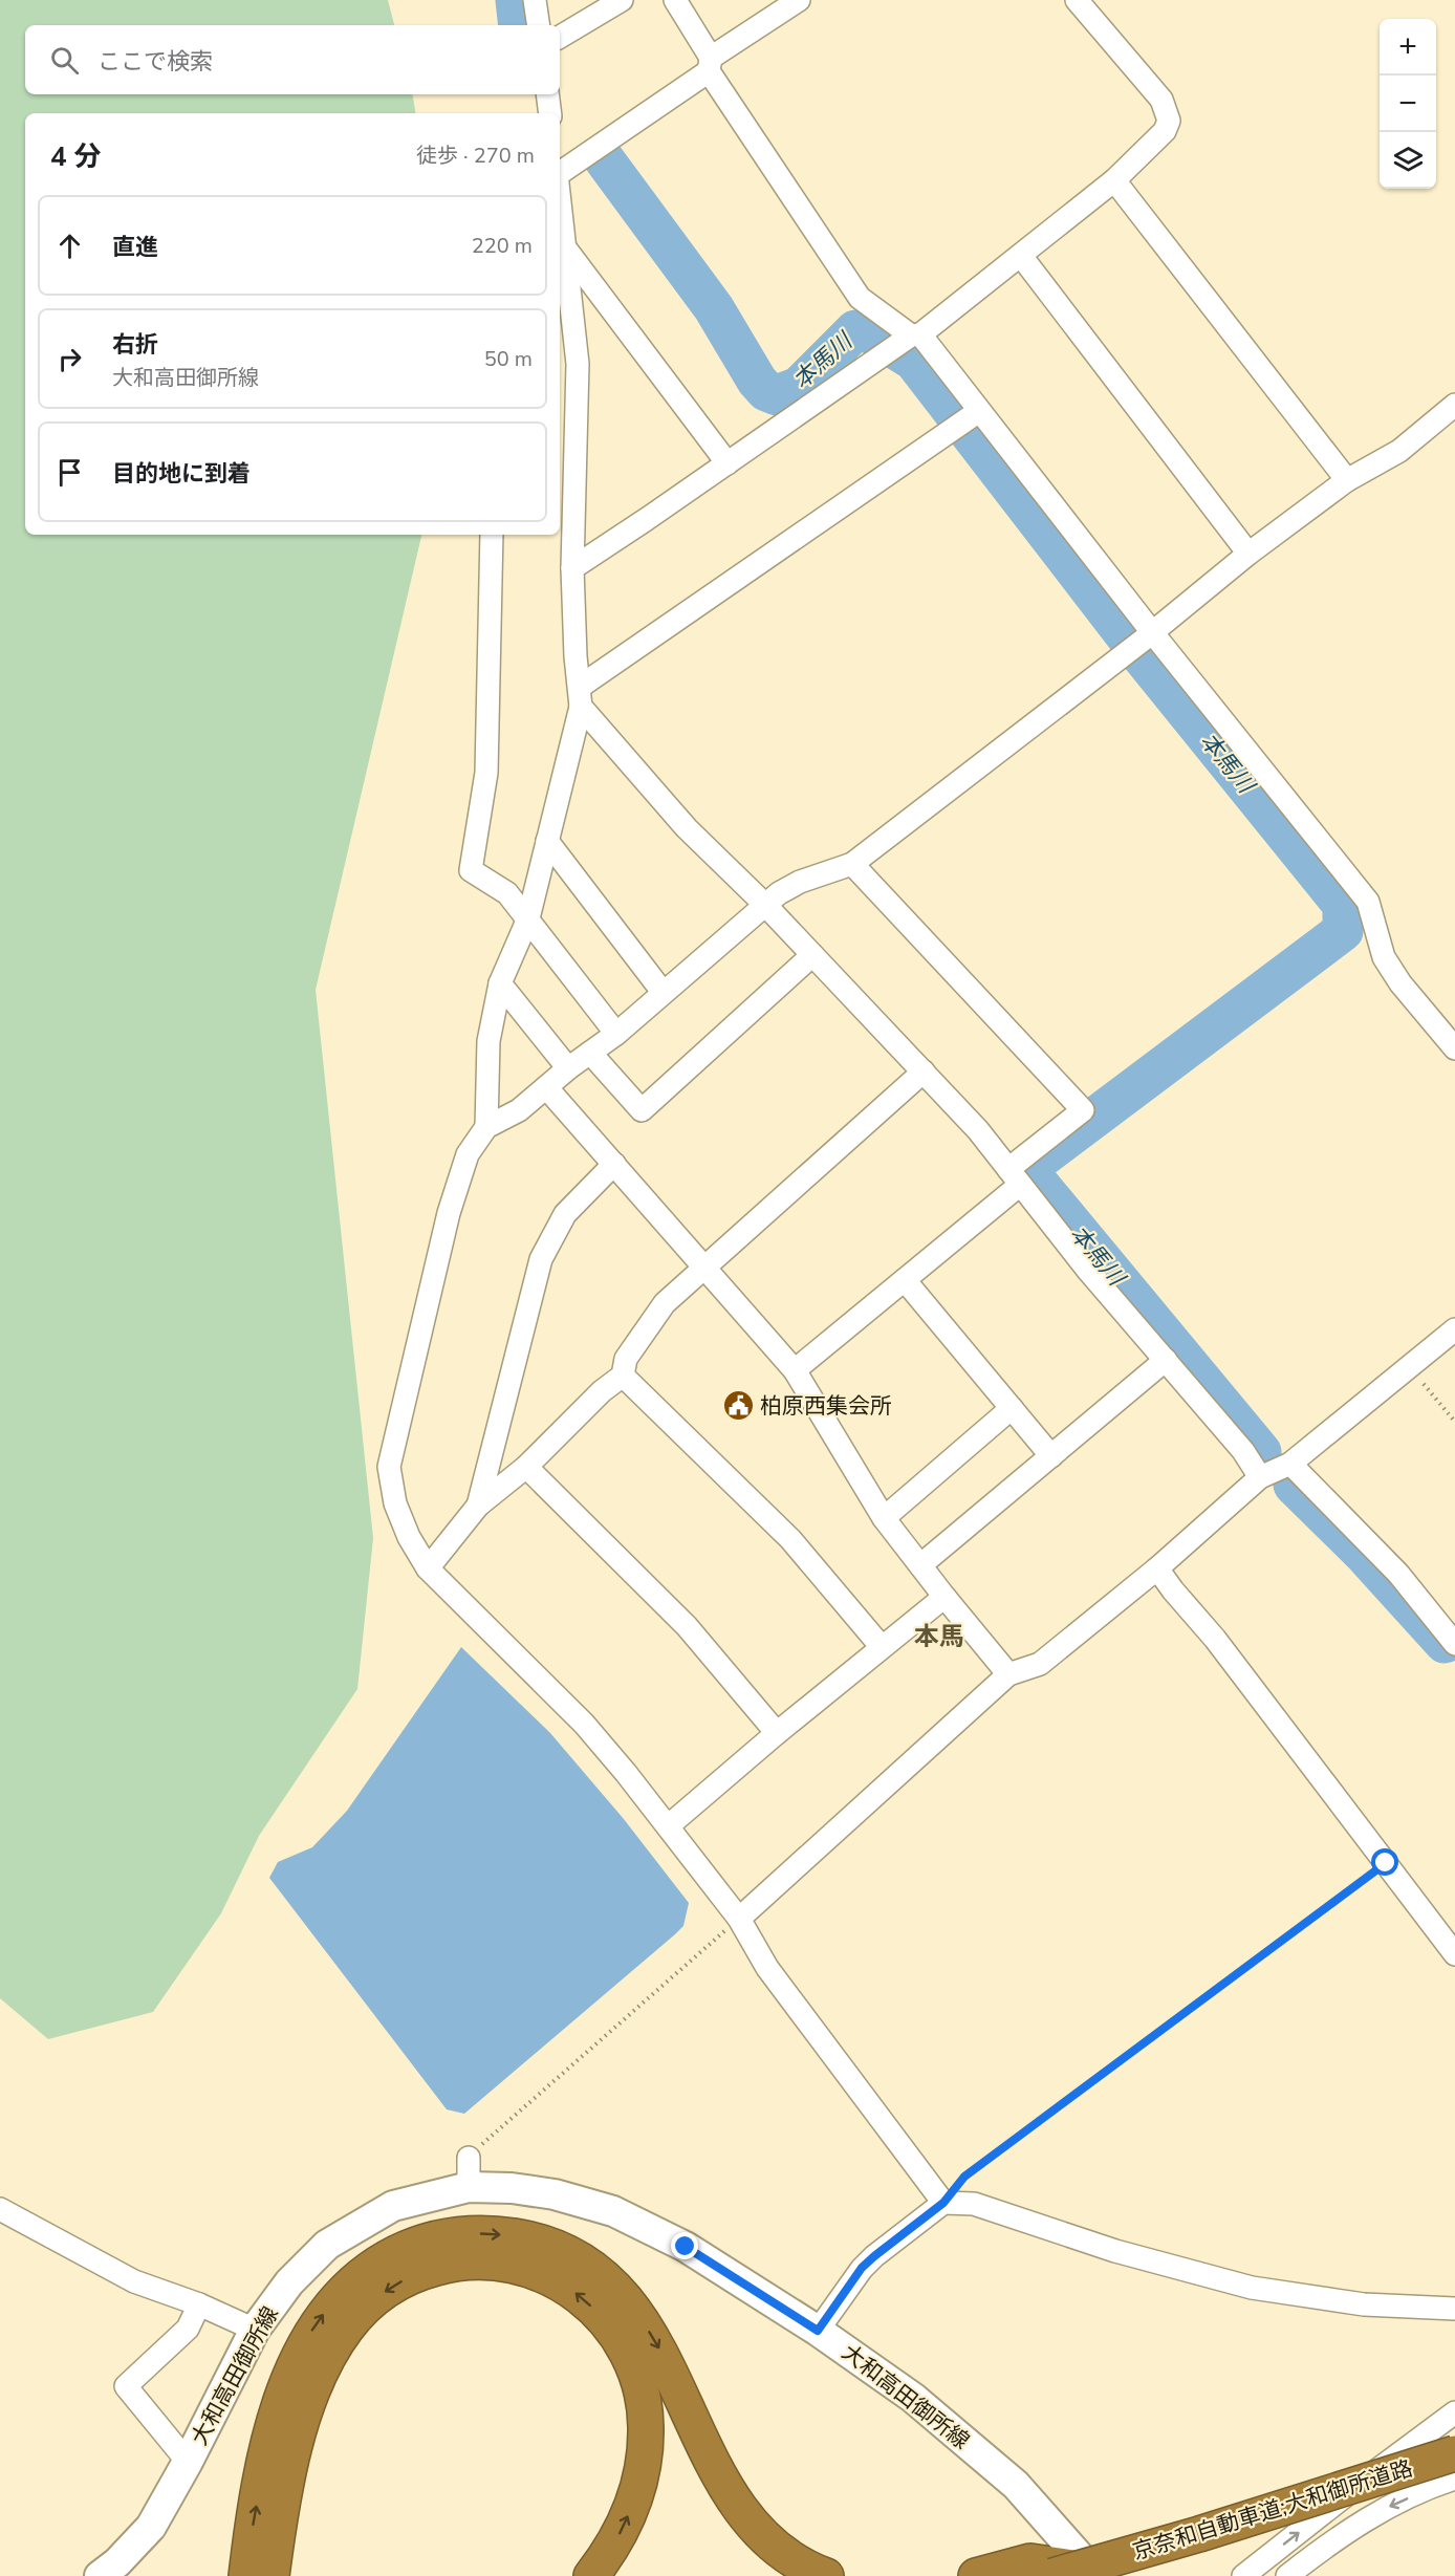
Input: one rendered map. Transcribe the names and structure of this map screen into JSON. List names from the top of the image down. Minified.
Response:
{"streets":{"highway":["京奈和自動車道;大和御所道路"],"main road":["大和高田御所線"]},"crossings":[["大和高田御所線","京奈和自動車道;大和御所道路"]],"districts":["本馬"],"water":["本馬川"],"places":{"public building":["柏原西集会所"]},"page":{"map_buttons":["+","−"],"search":"ここで検索","heading":["4 分","徒歩 · 270 m"],"list":[["直進","220 m"],["右折","大和高田御所線","50 m"],"目的地に到着"]}}
